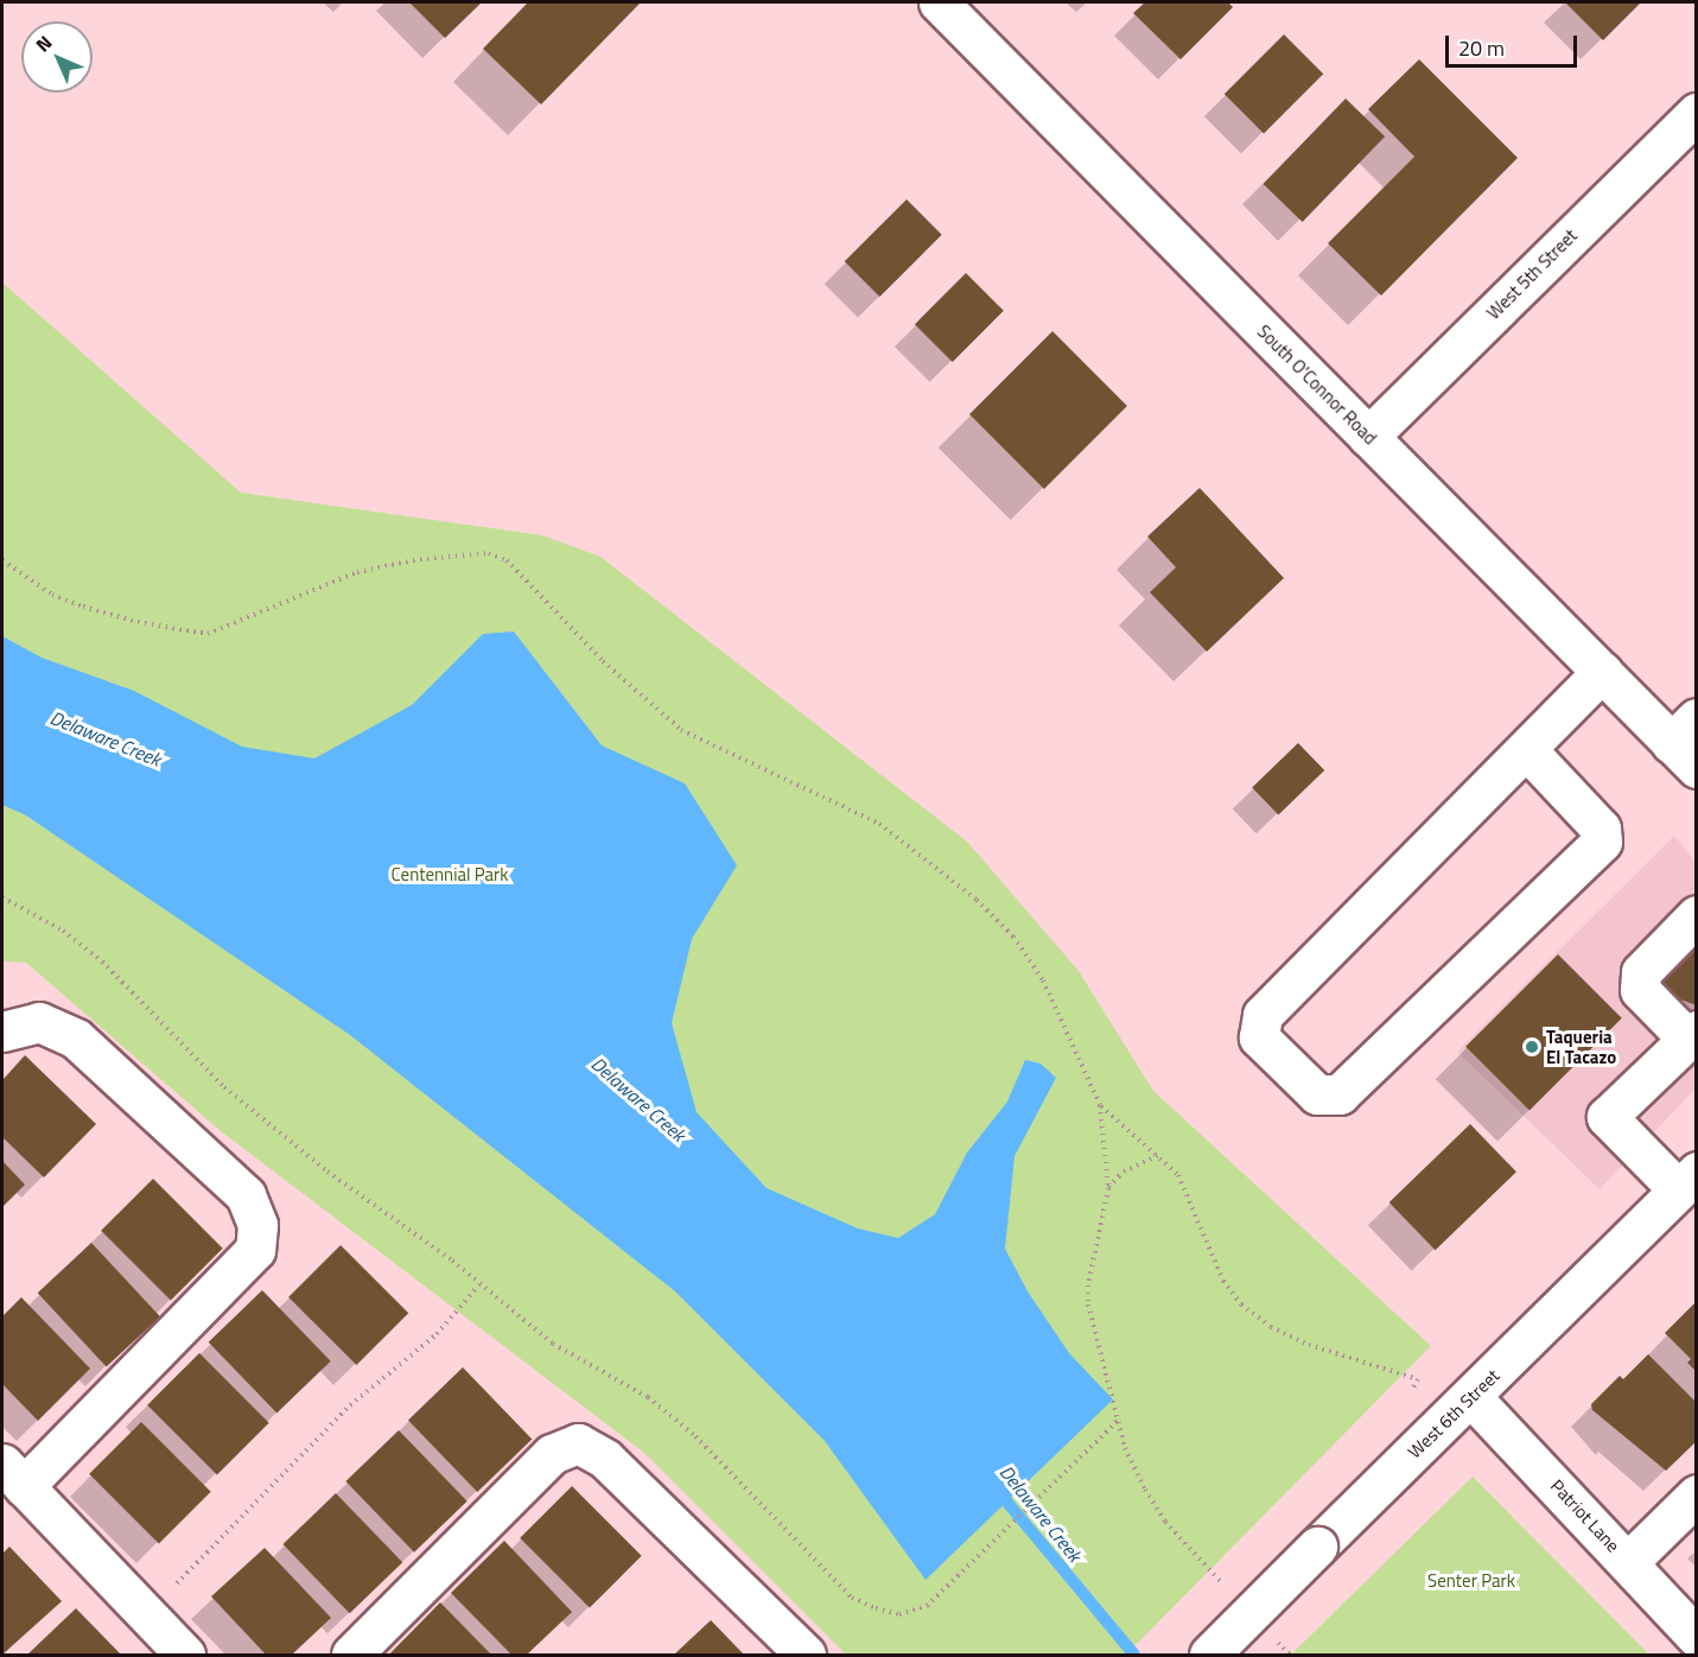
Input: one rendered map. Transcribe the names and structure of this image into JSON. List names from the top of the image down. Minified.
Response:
{"streets":{"street":["West 5th Street","South O'Connor Road","West 6th Street","Patriot Lane"]},"crossings":[["West 5th Street","South O'Connor Road"],["West 6th Street","Patriot Lane"]],"water":["Delaware Creek"],"parks":["Centennial Park","Senter Park"],"places":["Taqueria El Tacazo"],"scale_bar":"20 m","north":"top left"}
